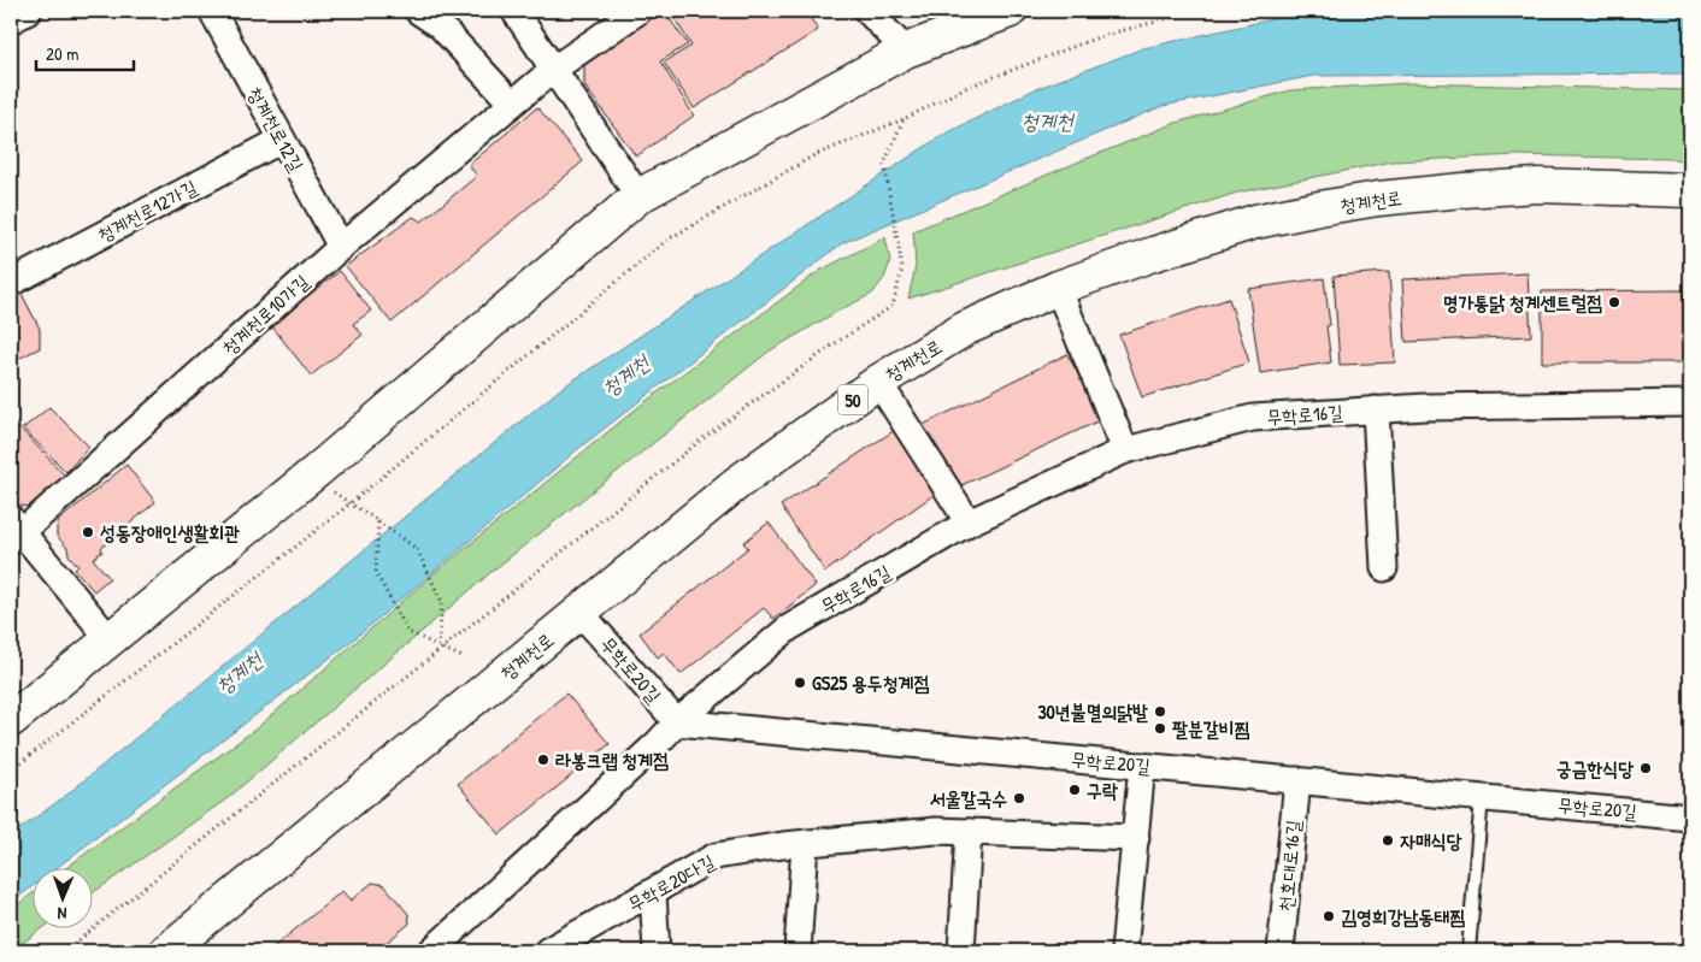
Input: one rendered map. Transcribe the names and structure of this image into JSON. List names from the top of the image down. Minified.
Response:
{"streets":{"main road":["청계천로","50"],"street":["청계천로12길","청계천로12가길","청계천로10가길","무학로16길","무학로20길","천호대로16길","무학로20다길"]},"crossings":[["청계천로12길","청계천로12가길"],["청계천로12길","청계천로10가길"],["청계천로","무학로20길"],["무학로16길","무학로20길"],["무학로20길","천호대로16길"]],"water":["청계천"],"places":["명가통닭 청계센트럴점","성동장애인생활회관","GS25 용두청계점","30년불멸의닭발","팔분갈비찜","라봉크랩 청계점","궁금한식당","구락","서울칼국수","자매식당","김영희강남동태찜"],"scale_bar":"20 m","north":"bottom"}
